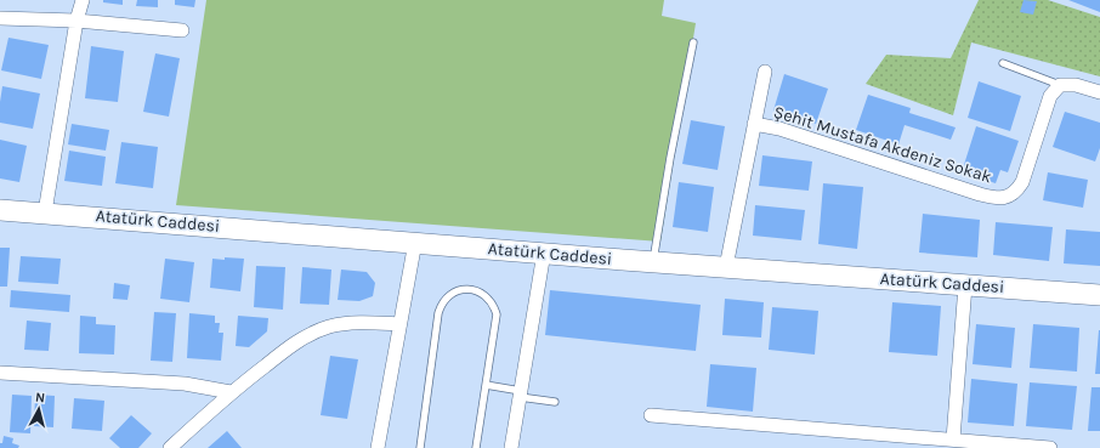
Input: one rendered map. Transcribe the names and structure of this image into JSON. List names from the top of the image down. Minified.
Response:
{"streets":{"main road":["Atatürk Caddesi"],"street":["Şehit Mustafa Akdeniz Sokak"]},"north":"top"}
